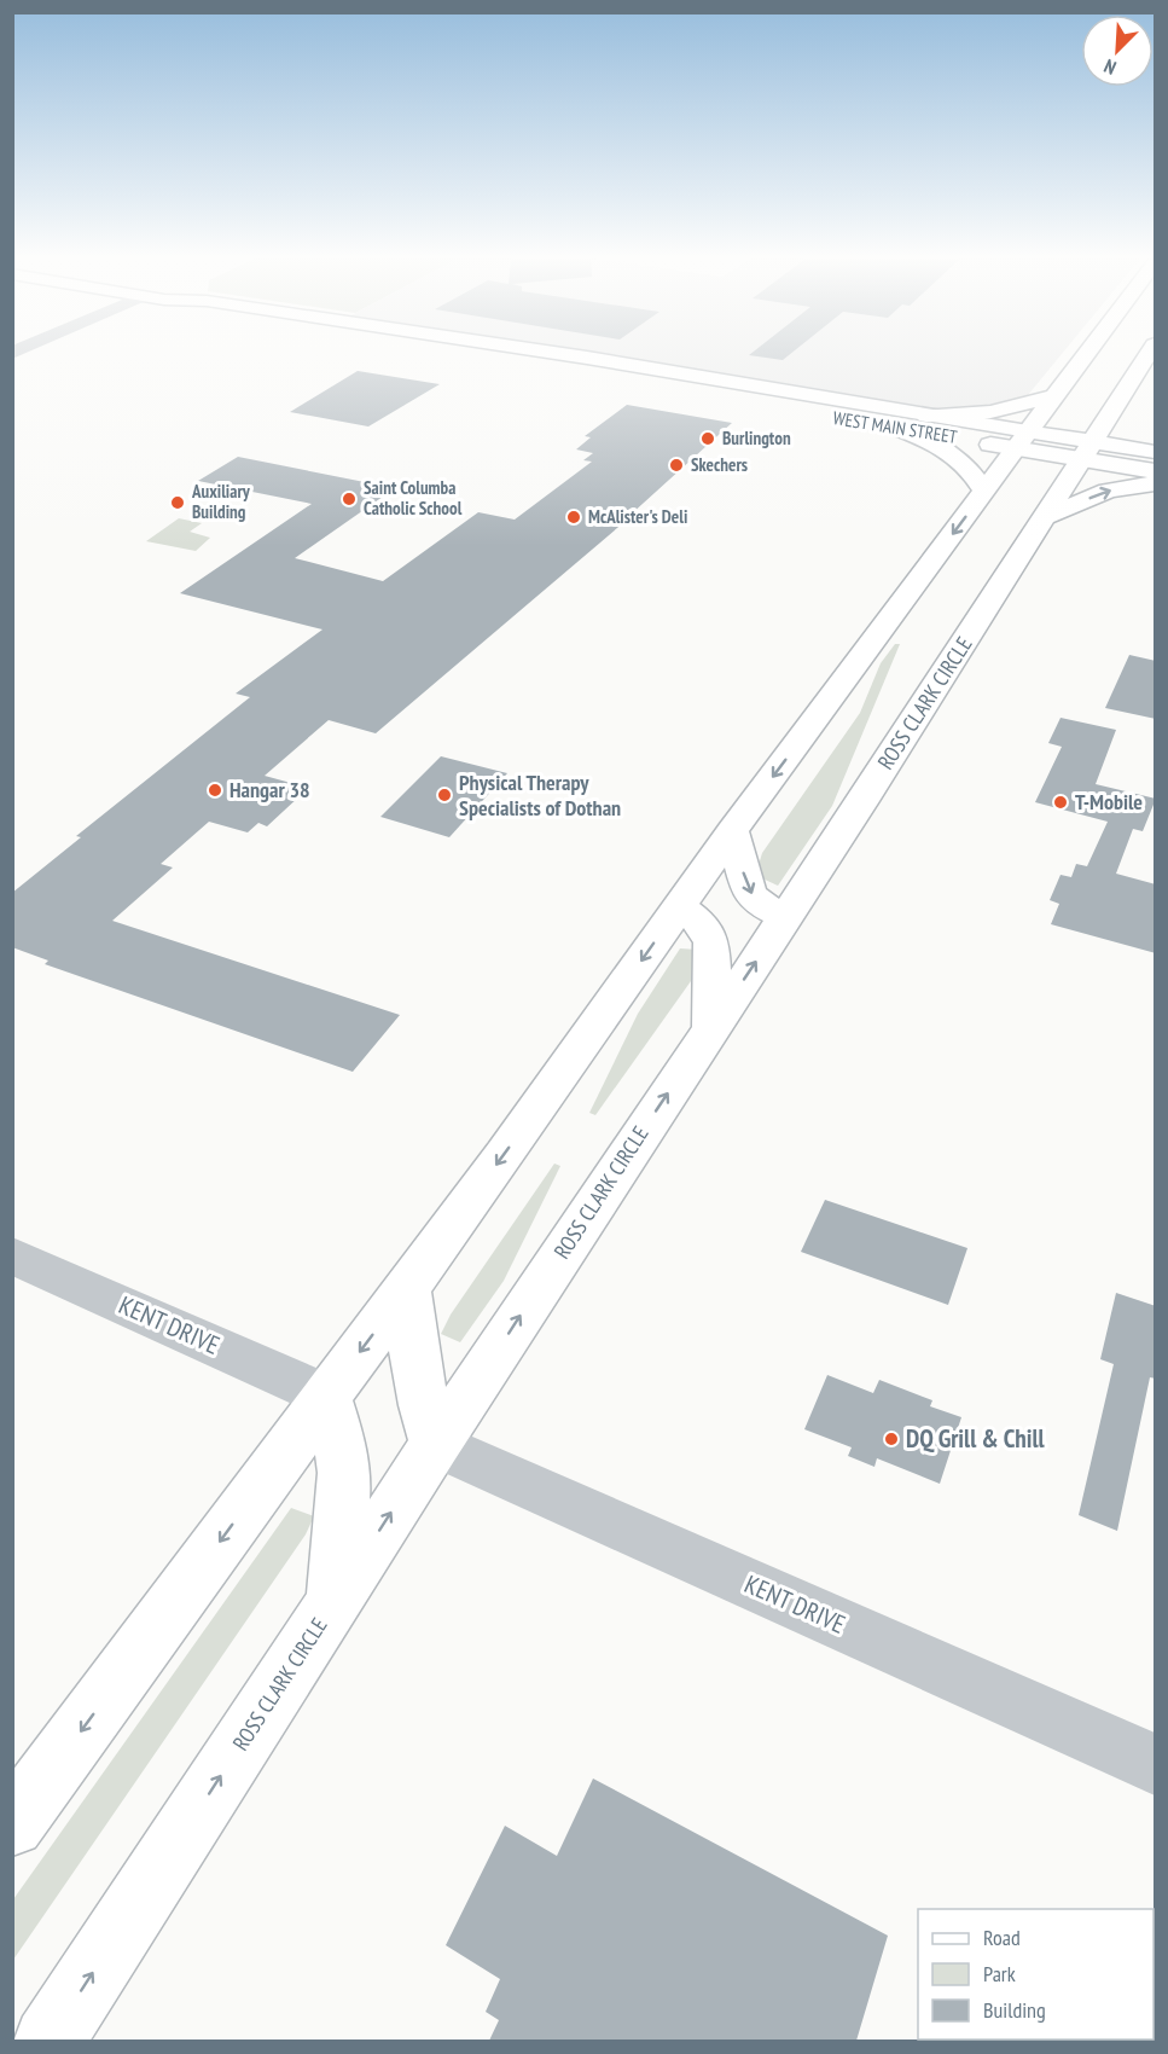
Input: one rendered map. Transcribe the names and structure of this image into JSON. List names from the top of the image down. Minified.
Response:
{"streets":{"main road":["WEST MAIN STREET","ROSS CLARK CIRCLE"],"street":["KENT DRIVE"]},"crossings":[["WEST MAIN STREET","ROSS CLARK CIRCLE"],["ROSS CLARK CIRCLE","KENT DRIVE"]],"places":["Burlington","Skechers","Saint Columba Catholic School","Auxiliary Building","McAlister's Deli","Hangar 38","Physical Therapy Specialists of Dothan","T-Mobile","DQ Grill & Chill"],"legend":["Road","Park","Building"],"north":"bottom left"}
